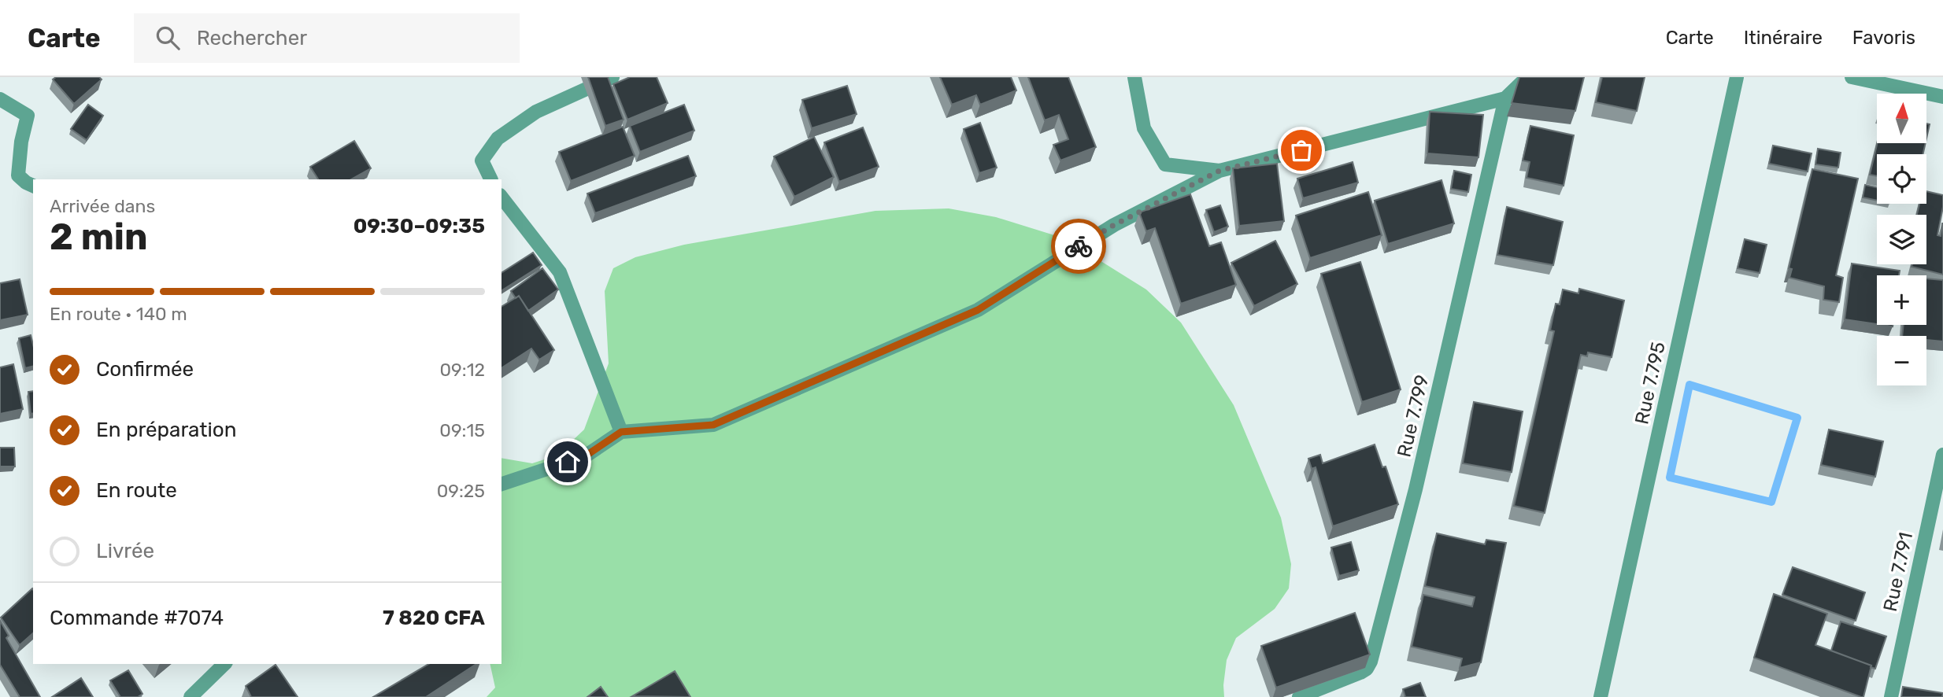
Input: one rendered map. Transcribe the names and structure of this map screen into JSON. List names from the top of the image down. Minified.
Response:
{"streets":{"street":["Rue 7.795","Rue 7.799","Rue 7.791"]},"north":"top","page":{"header":"Carte","search":"Rechercher","nav":["Carte","Itinéraire","Favoris"],"map_buttons":["+","−"],"heading":["2 min","Arrivée dans","09:30–09:35"],"panel":["Commande #7074","7 820 CFA"],"bar":"En route · 140 m","list":[["Confirmée","09:12"],["En préparation","09:15"],["En route","09:25"],"Livrée"]}}
